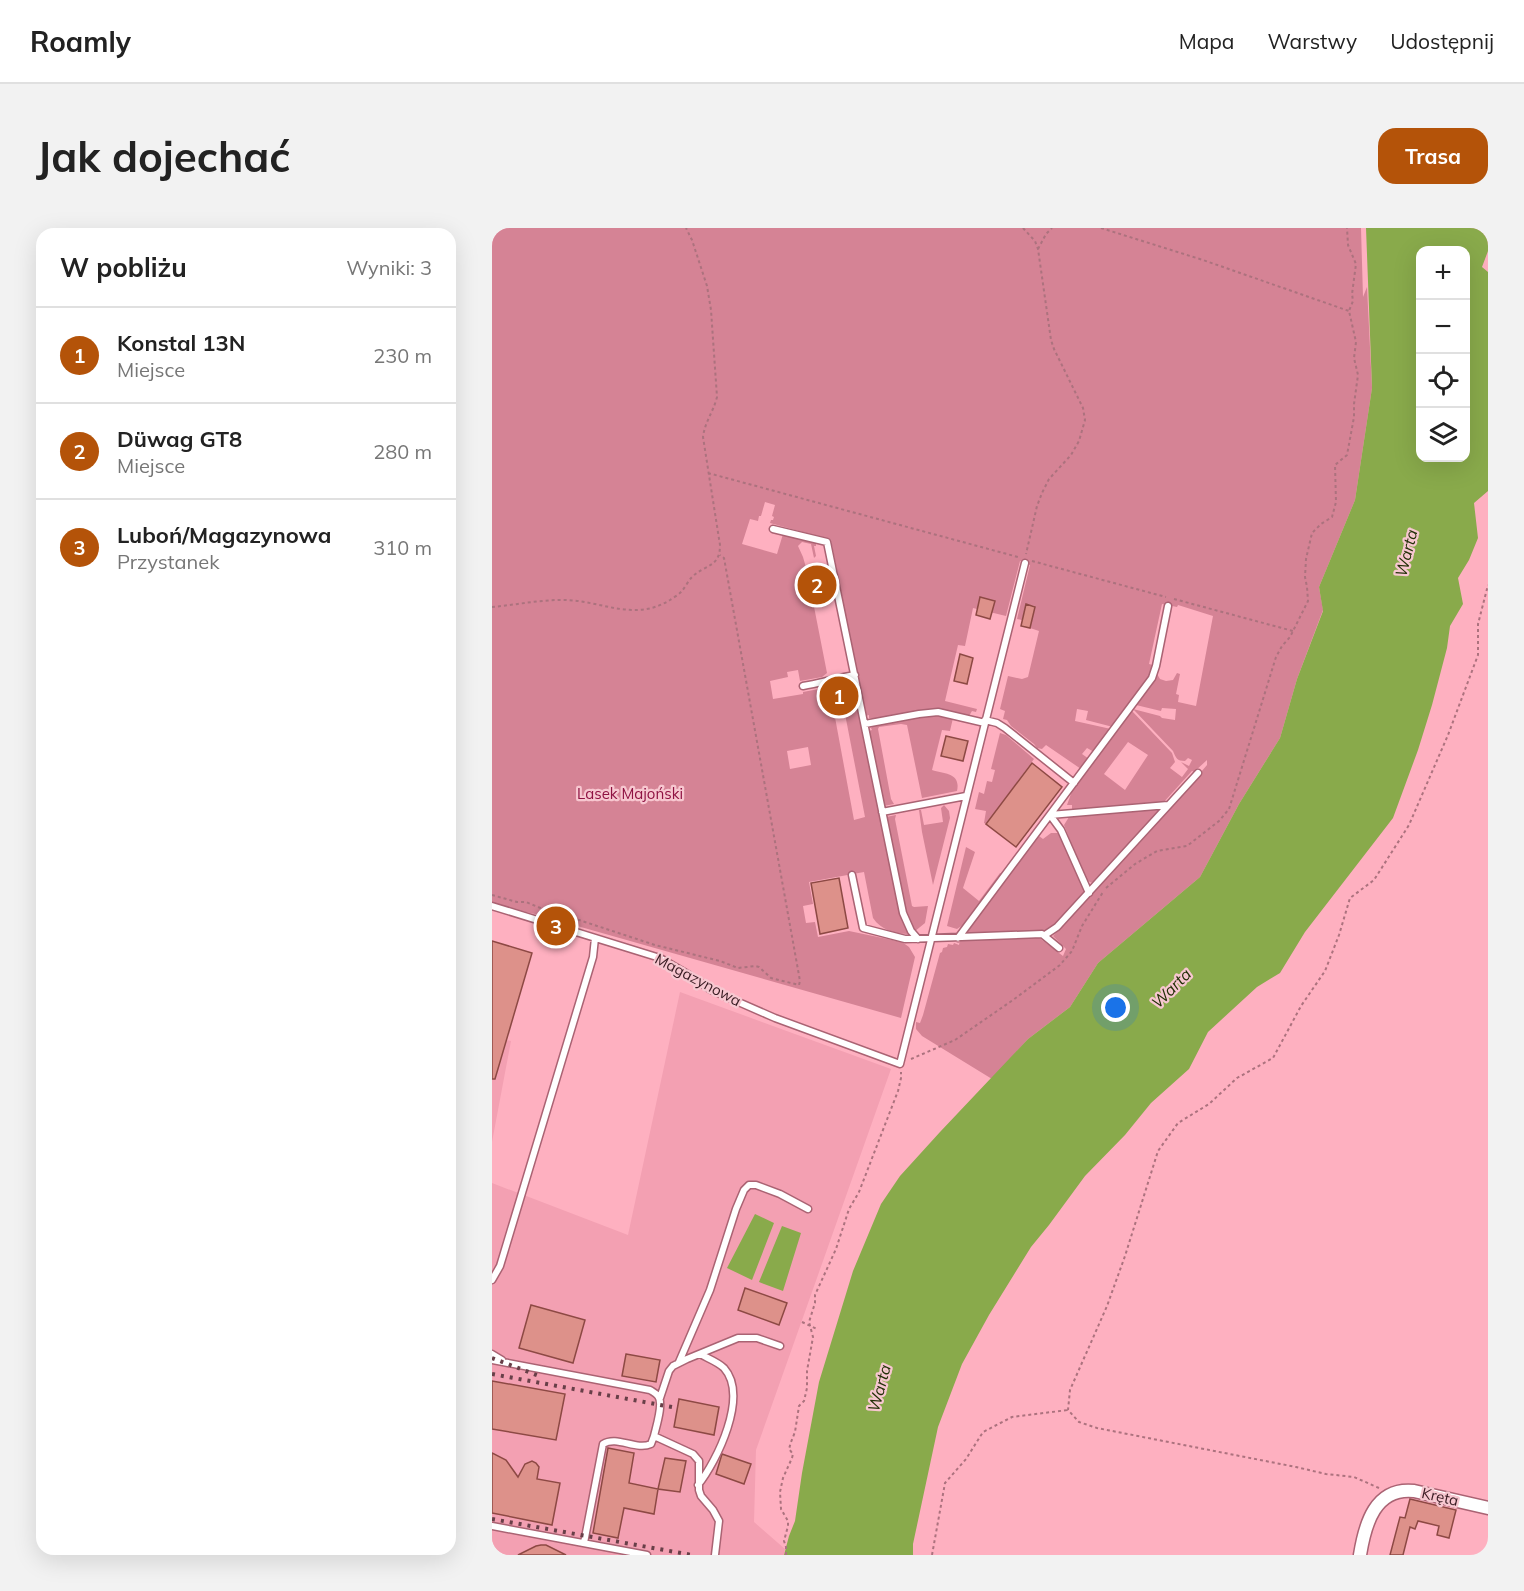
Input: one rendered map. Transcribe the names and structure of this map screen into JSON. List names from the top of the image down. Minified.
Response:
{"streets":{"street":["Kręta"],"lane":["Magazynowa"]},"water":["Warta"],"parks":["Lasek Majoński"],"page":{"header":"Roamly","nav":["Mapa","Warstwy","Udostępnij"],"buttons":"Trasa","title":"Jak dojechać","heading":["W pobliżu","Wyniki: 3"],"map_buttons":["+","−"],"list":[{"mark":"1","name":"Konstal 13N","note":"Miejsce","value":"230 m"},{"mark":"2","name":"Düwag GT8","note":"Miejsce","value":"280 m"},{"mark":"3","name":"Luboń/Magazynowa","note":"Przystanek","value":"310 m"}],"pins":["2","1","3"]}}
